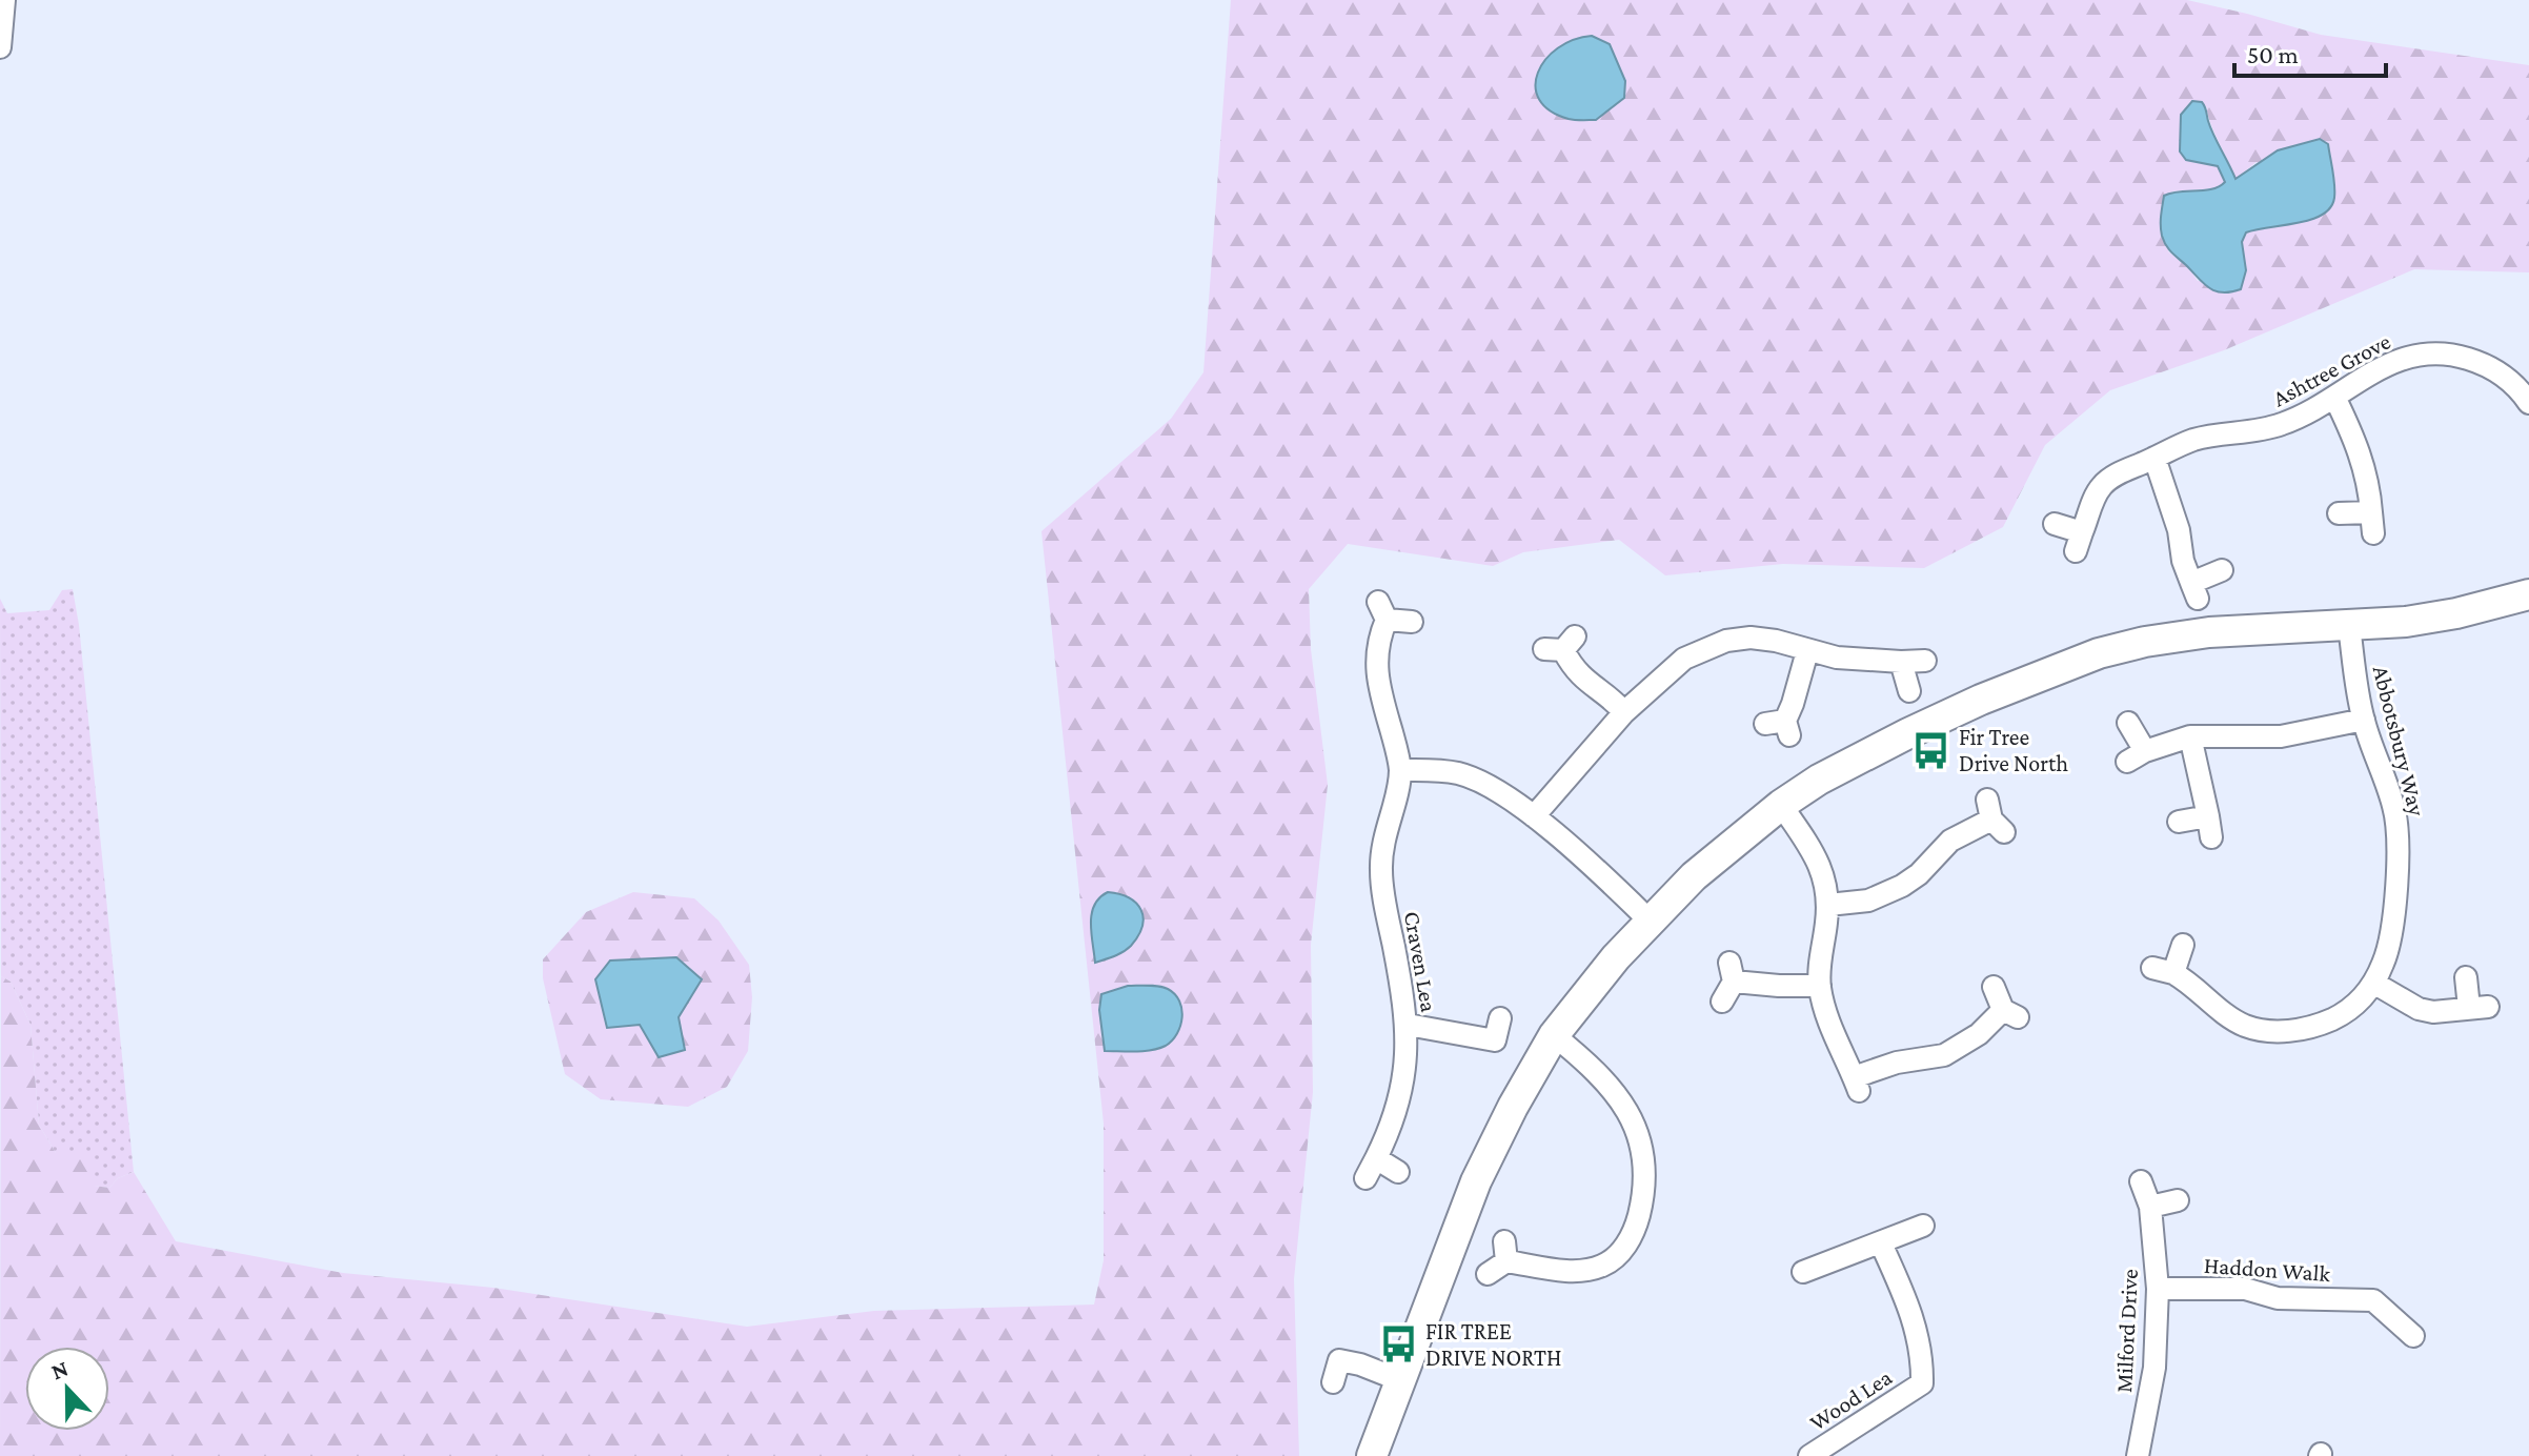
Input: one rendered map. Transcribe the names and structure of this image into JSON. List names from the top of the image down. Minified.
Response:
{"streets":{"street":["Ashtree Grove","Abbotsbury Way","Craven Lea","Haddon Walk","Milford Drive","Wood Lea"]},"crossings":[["Haddon Walk","Milford Drive"]],"places":{"bus stop":["Fir Tree Drive North","FIR TREE DRIVE NORTH"]},"scale_bar":"50 m","north":"top"}
